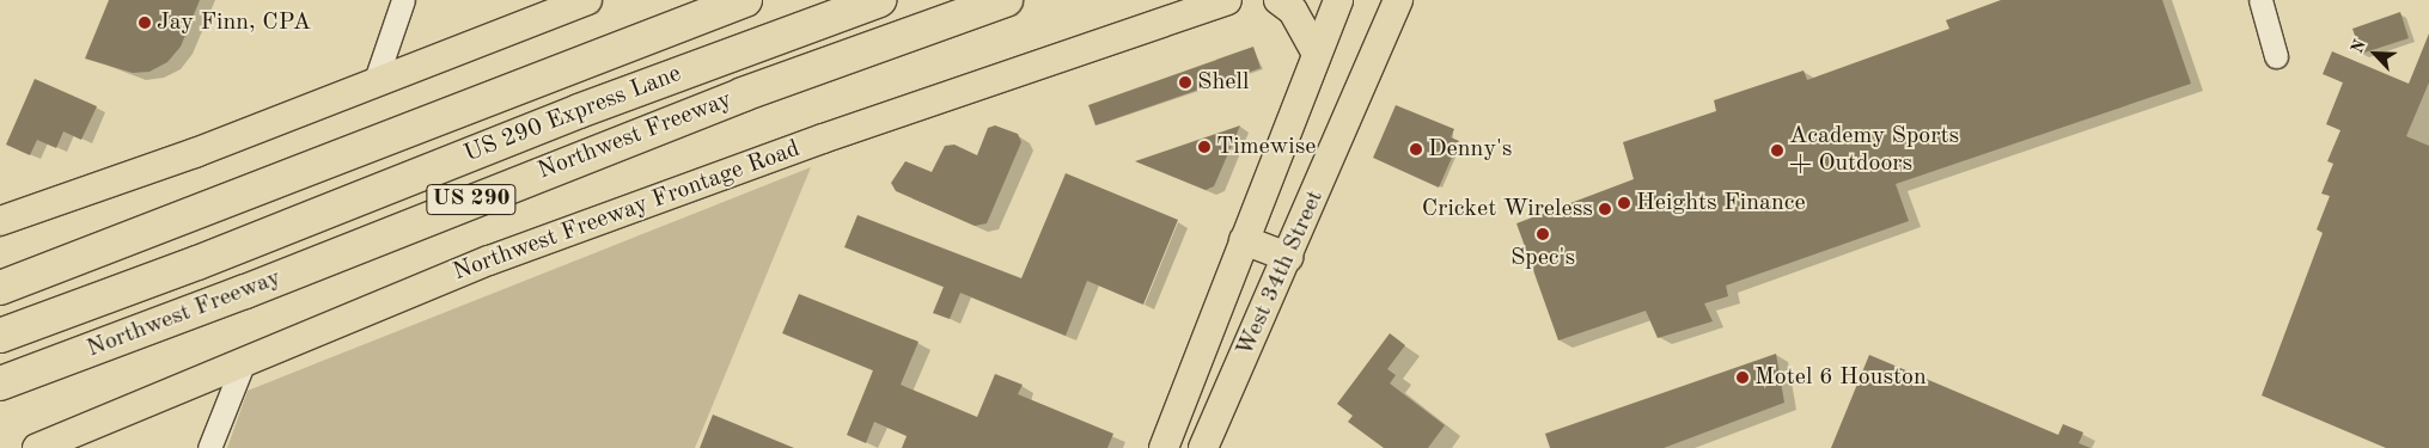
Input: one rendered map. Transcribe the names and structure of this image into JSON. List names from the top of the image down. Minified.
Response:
{"streets":{"highway":["US 290 Express Lane","Northwest Freeway","US 290"],"main road":["Northwest Freeway Frontage Road","West 34th Street"]},"places":["Jay Finn, CPA","Shell","Timewise","Denny's","Academy Sports + Outdoors","Heights Finance","Cricket Wireless","Spec's","Motel 6 Houston"],"north":"top left"}
